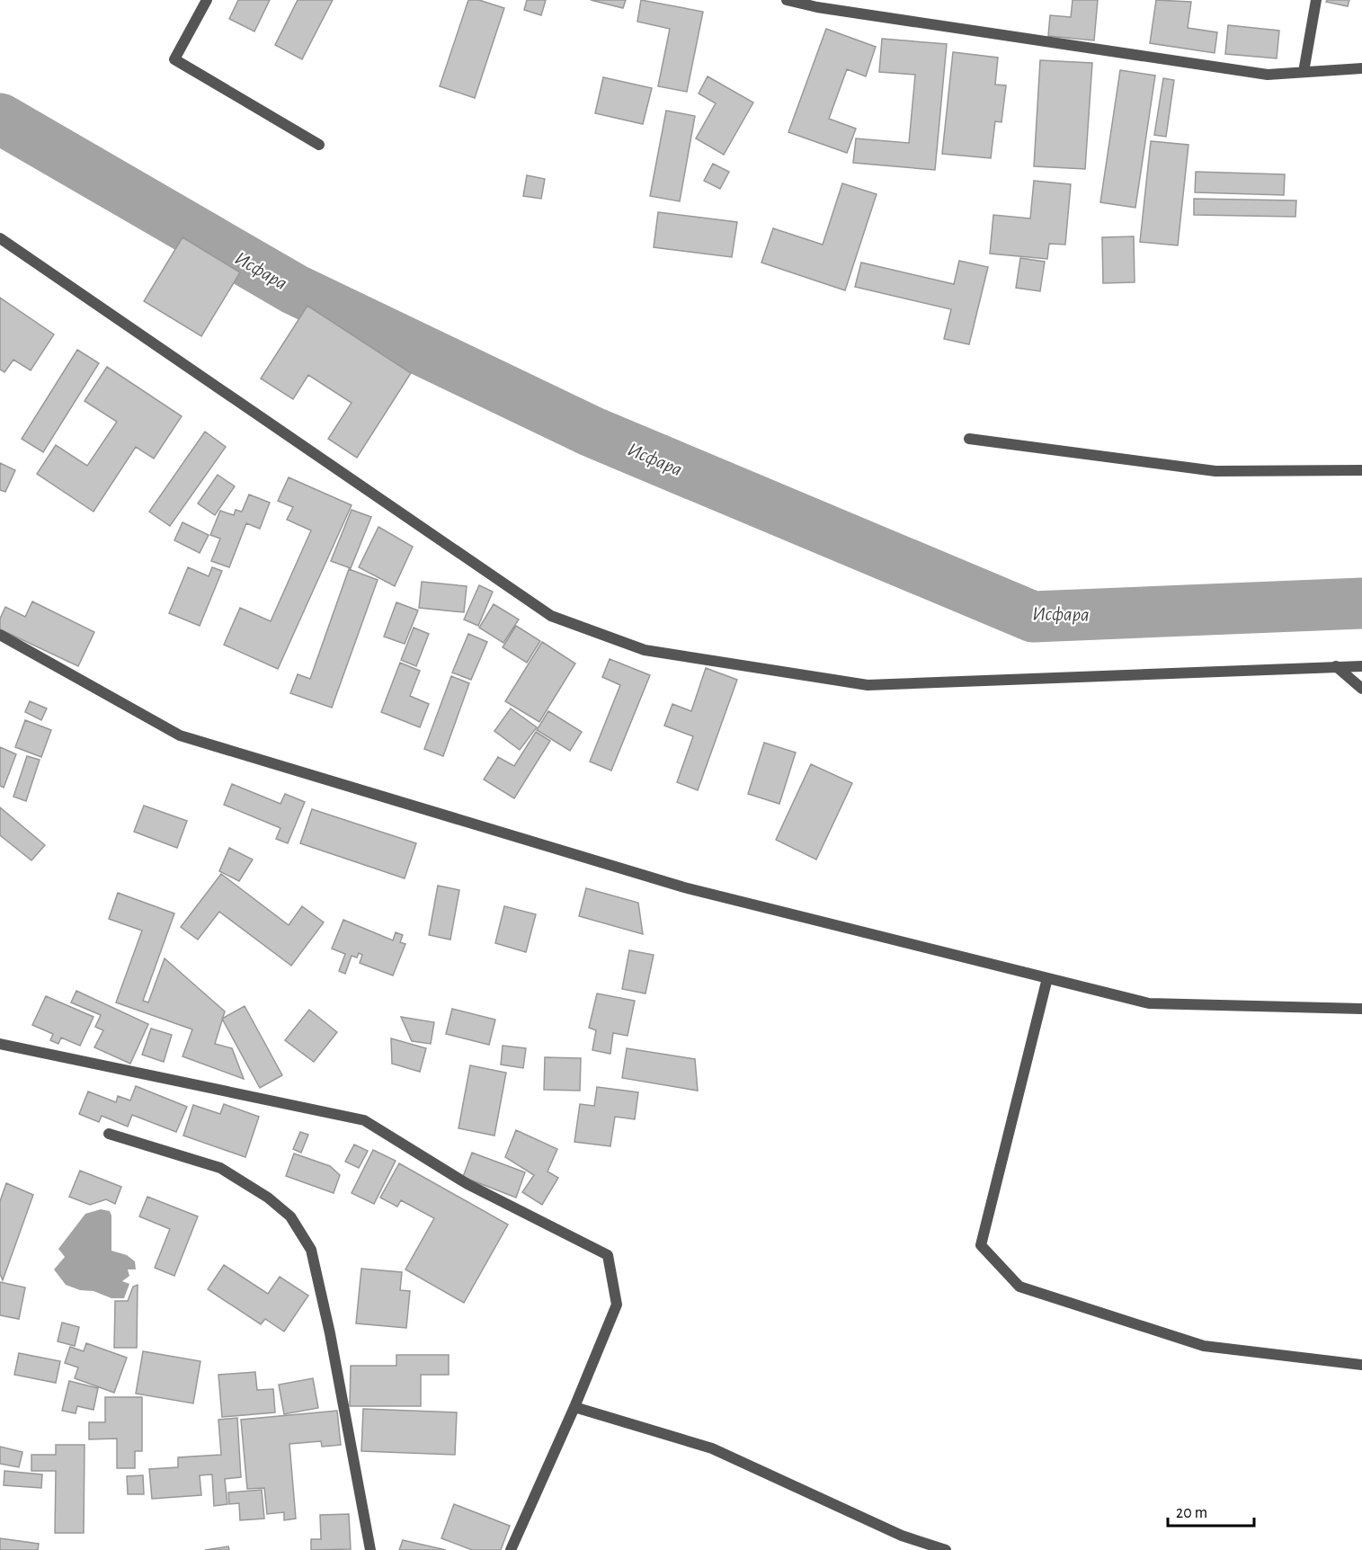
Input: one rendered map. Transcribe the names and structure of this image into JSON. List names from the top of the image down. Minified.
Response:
{"water":["Исфара"],"scale_bar":"20 m"}
